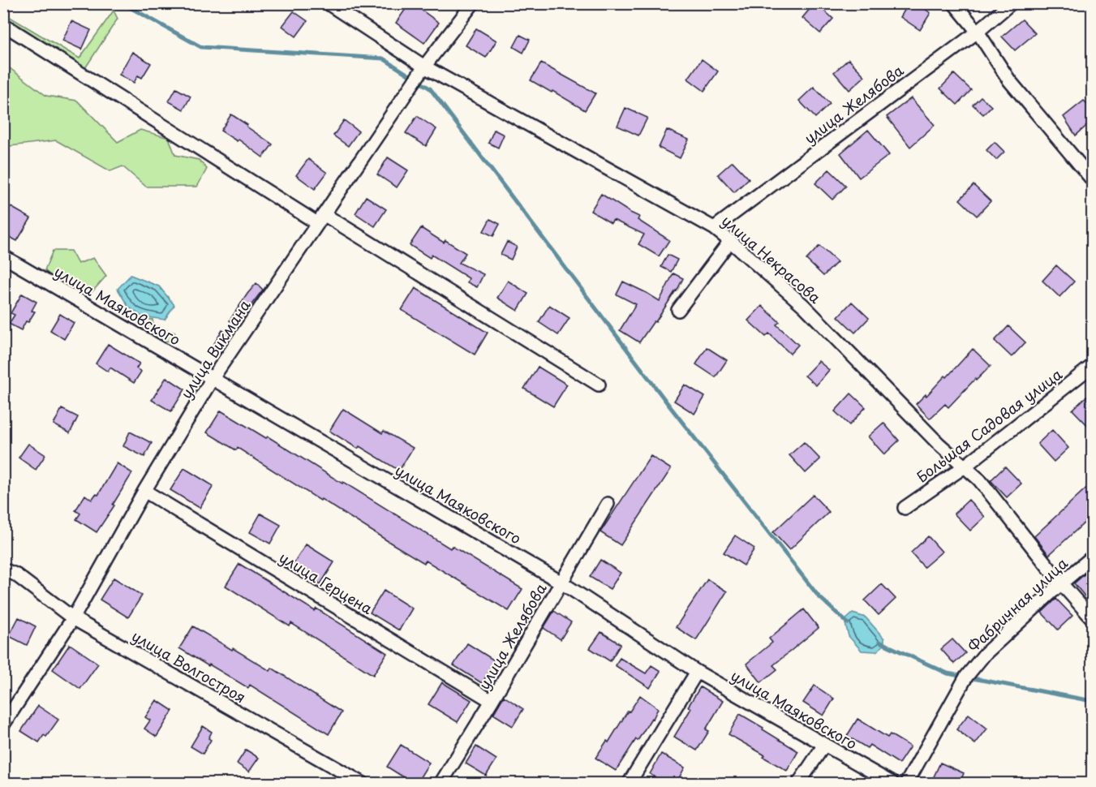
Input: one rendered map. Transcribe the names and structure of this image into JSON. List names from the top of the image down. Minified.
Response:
{"streets":{"street":["улица Желябова","улица Некрасова","улица Маяковского","улица Викмана","Большая Садовая улица","улица Герцена","Фабричная улица","улица Волгостроя"]},"crossings":[["улица Желябова","улица Некрасова"],["улица Желябова","улица Маяковского"],["улица Желябова","улица Герцена"],["улица Некрасова","улица Викмана"],["улица Некрасова","Большая Садовая улица"],["улица Некрасова","Фабричная улица"],["улица Маяковского","улица Викмана"],["улица Викмана","улица Герцена"],["улица Викмана","улица Волгостроя"]]}
